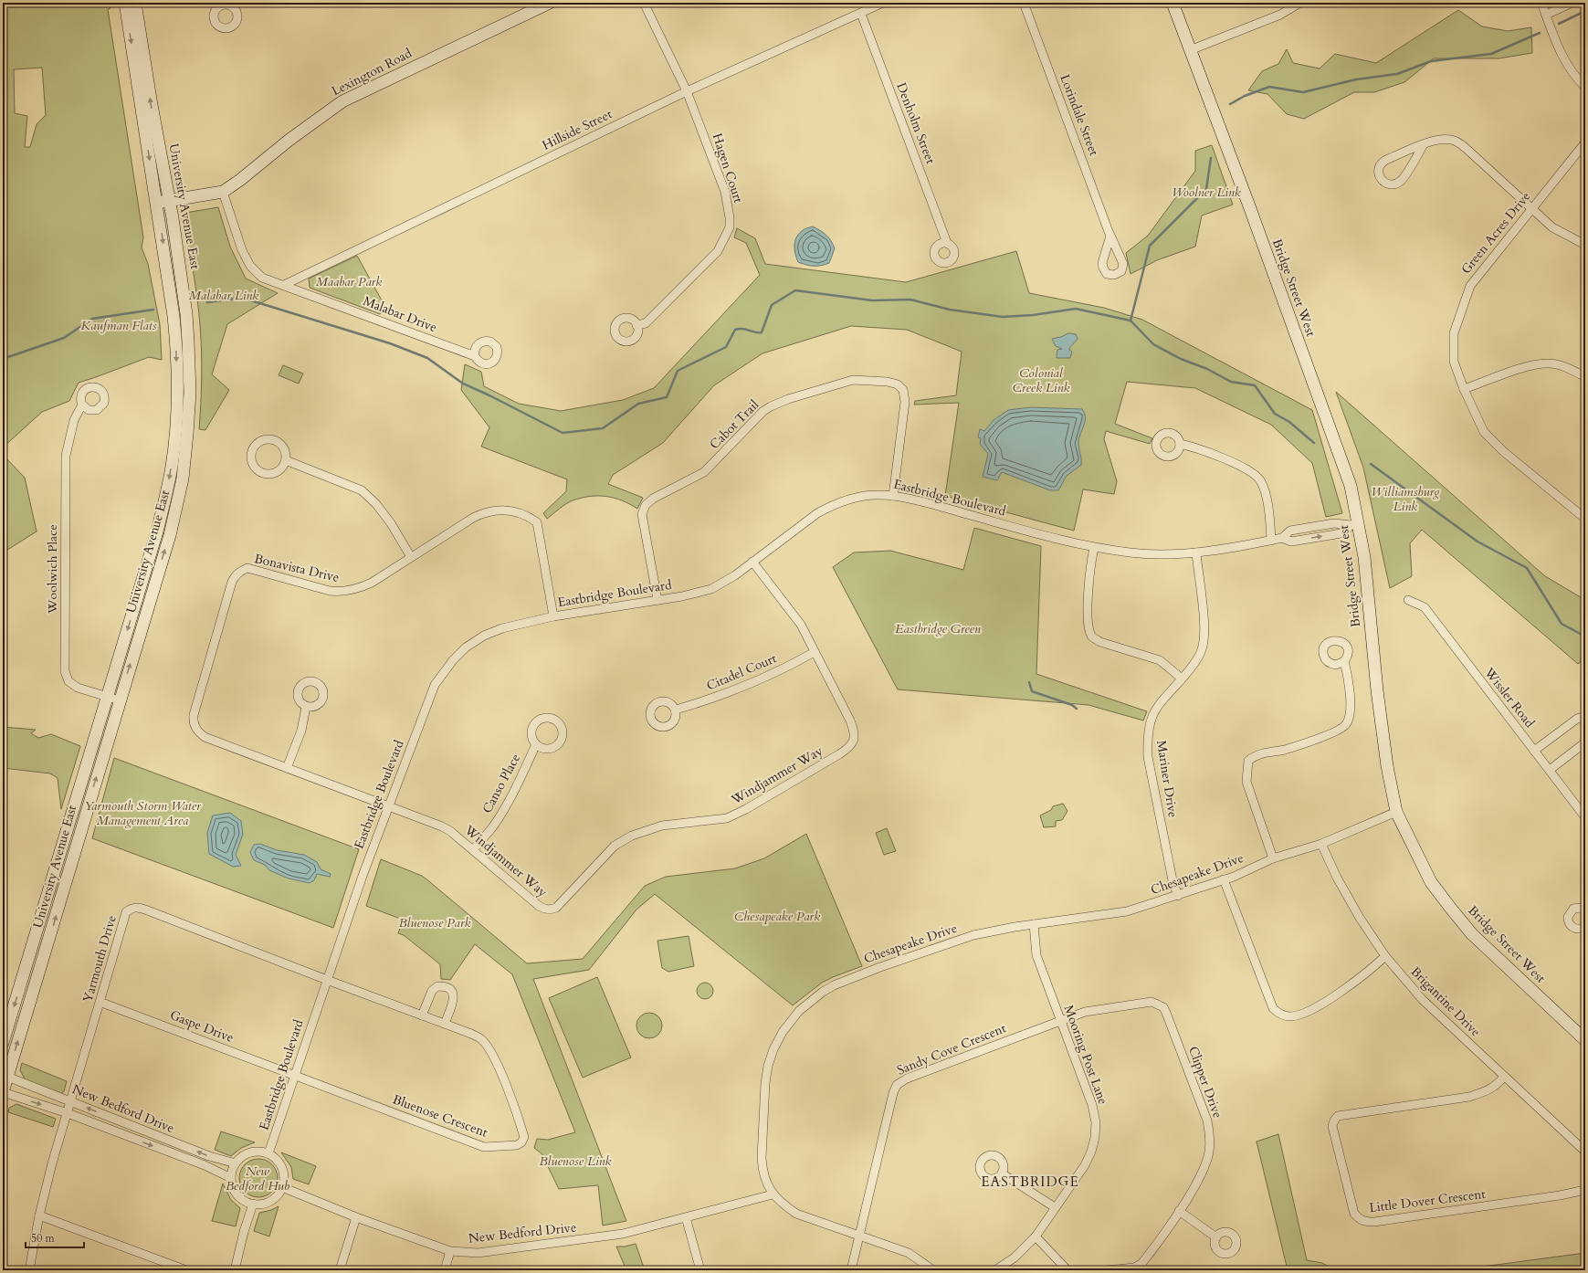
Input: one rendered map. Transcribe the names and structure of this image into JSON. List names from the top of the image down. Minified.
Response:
{"streets":{"main road":["Lexington Road","University Avenue East","Bridge Street West"],"street":["Lorindale Street","Denholm Street","Hillside Street","Hagen Court","Green Acres Drive","Malabar Drive","Cabot Trail","Eastbridge Boulevard","Bonavista Drive","Woolwich Place","Citadel Court","Wissler Road","Windjammer Way","Mariner Drive","Canso Place","Chesapeake Drive","Yarmouth Drive","Brigantine Drive","Gaspe Drive","Sandy Cove Crescent","Mooring Post Lane","Clipper Drive","New Bedford Drive","Bluenose Crescent","Little Dover Crescent"]},"crossings":[["Lexington Road","University Avenue East"],["Lexington Road","Malabar Drive"],["Denholm Street","Hillside Street"],["Hillside Street","Hagen Court"],["Hillside Street","Malabar Drive"],["University Avenue East","Woolwich Place"],["University Avenue East","New Bedford Drive"],["Bridge Street West","Eastbridge Boulevard"],["Bridge Street West","Chesapeake Drive"],["Cabot Trail","Eastbridge Boulevard"],["Eastbridge Boulevard","Bonavista Drive"],["Eastbridge Boulevard","Windjammer Way"],["Eastbridge Boulevard","Mariner Drive"],["Eastbridge Boulevard","Yarmouth Drive"],["Eastbridge Boulevard","Gaspe Drive"],["Eastbridge Boulevard","New Bedford Drive"],["Eastbridge Boulevard","Bluenose Crescent"],["Bonavista Drive","Windjammer Way"],["Citadel Court","Windjammer Way"],["Windjammer Way","Canso Place"],["Mariner Drive","Chesapeake Drive"],["Chesapeake Drive","Brigantine Drive"],["Chesapeake Drive","Sandy Cove Crescent"],["Chesapeake Drive","Mooring Post Lane"],["Chesapeake Drive","New Bedford Drive"],["Yarmouth Drive","Gaspe Drive"],["Yarmouth Drive","New Bedford Drive"],["Yarmouth Drive","Bluenose Crescent"],["Brigantine Drive","Little Dover Crescent"],["Gaspe Drive","Bluenose Crescent"],["Sandy Cove Crescent","Mooring Post Lane"],["Sandy Cove Crescent","Clipper Drive"],["Mooring Post Lane","Clipper Drive"]],"districts":["EASTBRIDGE"],"parks":["Woolner Link","Maabar Park","Malabar Link","Kaufman Flats","Colonial Creek Link","Williamsburg Link","Eastbridge Green","Yarmouth Storm Water Management Area","Chesapeake Park","Bluenose Park","Bluenose Link","New Bedford Hub"],"scale_bar":"50 m"}
